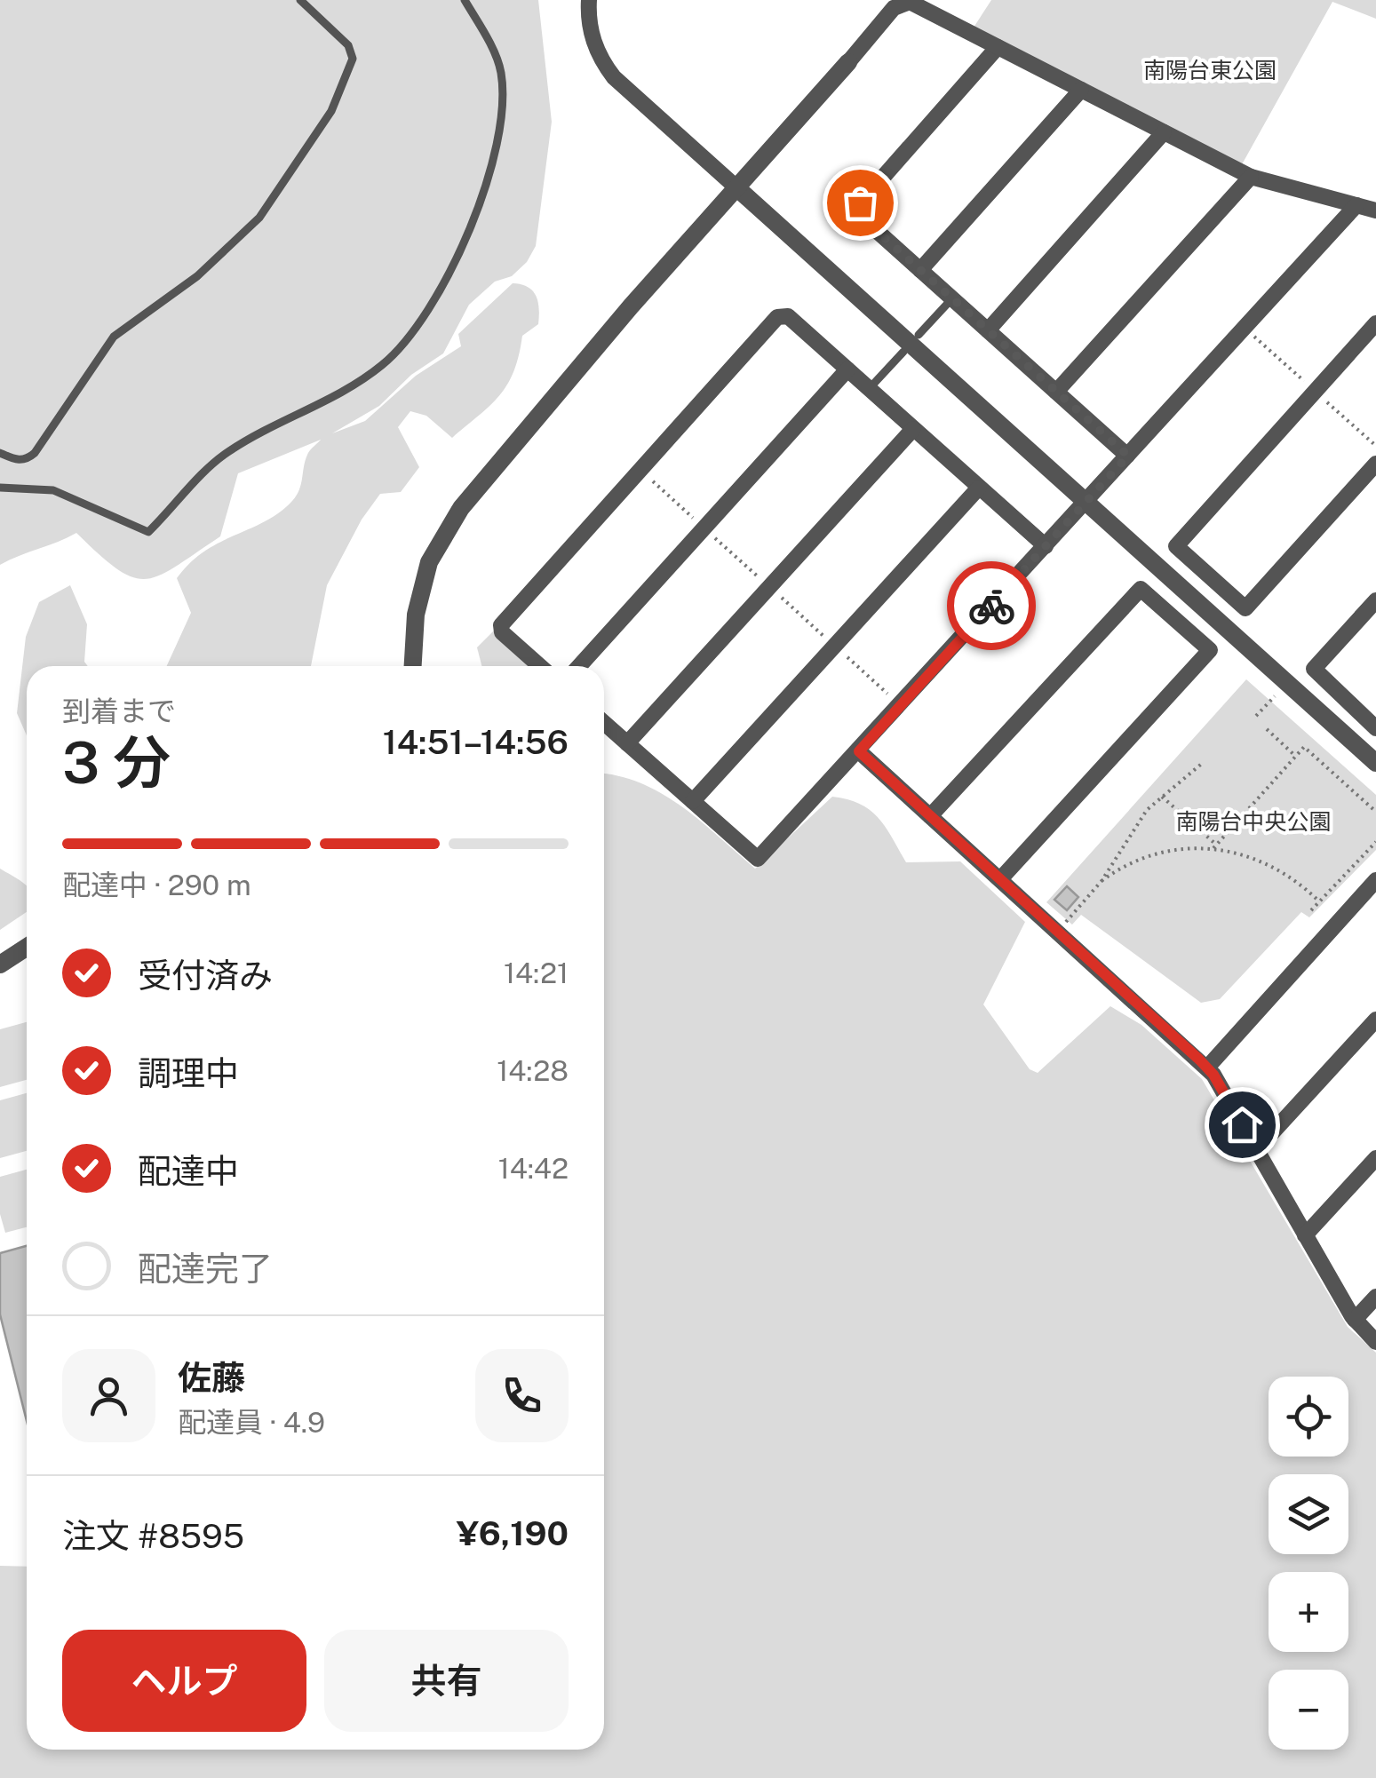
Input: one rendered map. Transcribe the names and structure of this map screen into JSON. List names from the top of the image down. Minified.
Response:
{"parks":["南陽台東公園","南陽台中央公園"],"page":{"heading":["3 分","到着まで","14:51–14:56"],"panel":["佐藤","配達員 · 4.9","注文 #8595","¥6,190"],"bar":"配達中 · 290 m","list":[["受付済み","14:21"],["調理中","14:28"],["配達中","14:42"],"配達完了"],"map_buttons":["+","−"],"buttons":["ヘルプ","共有"]}}
